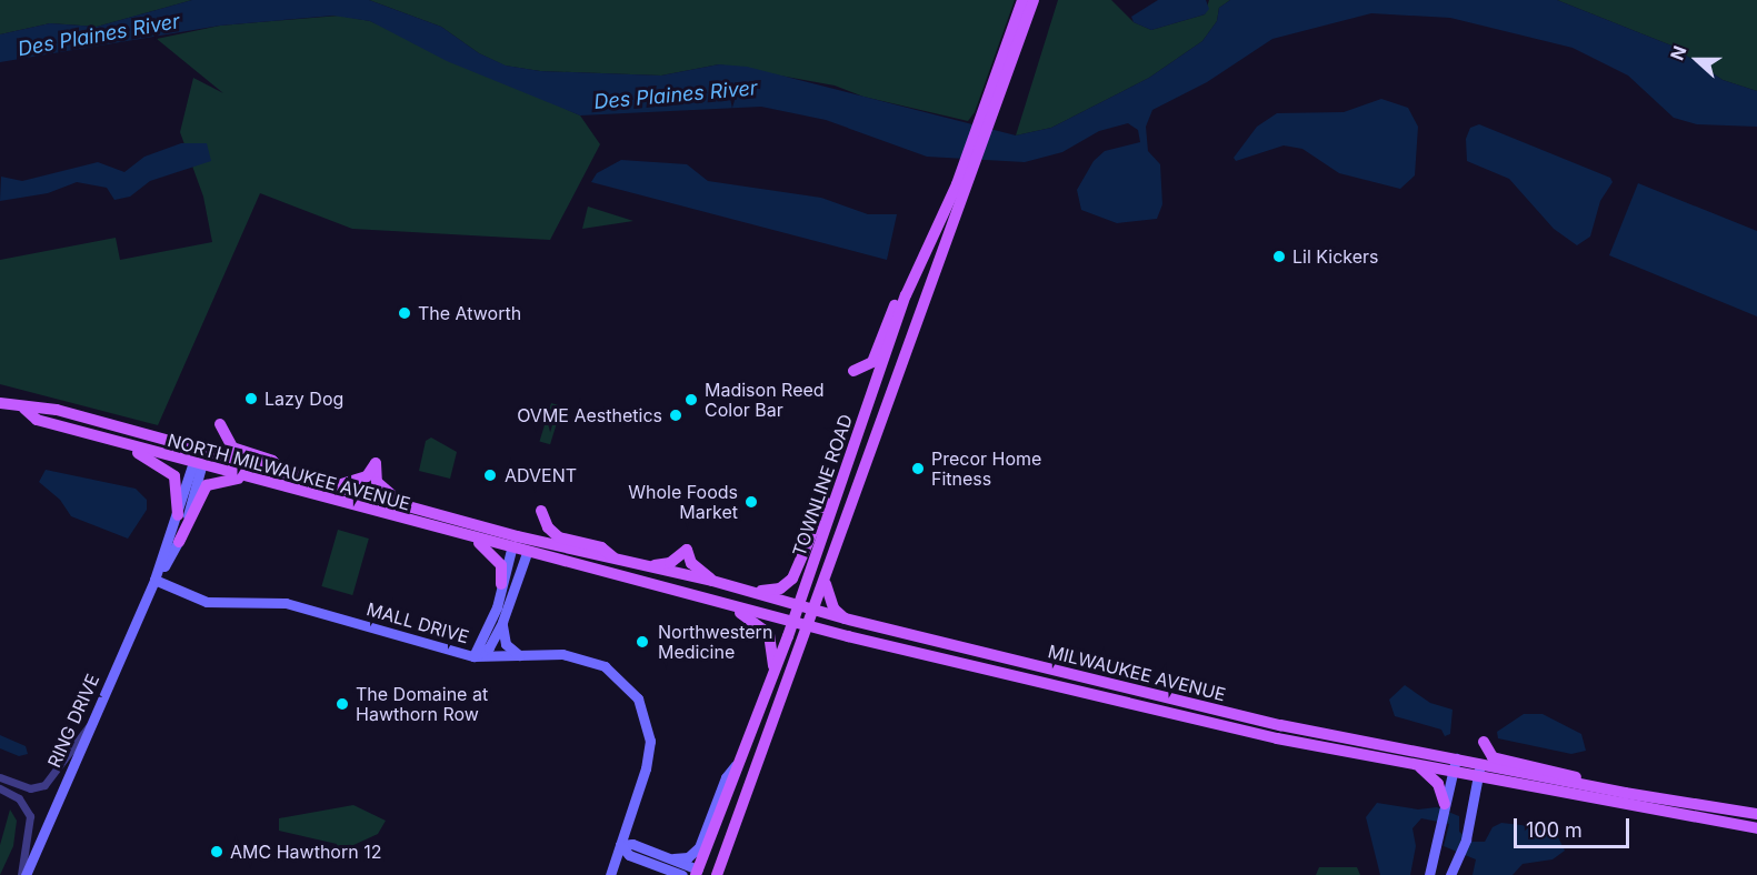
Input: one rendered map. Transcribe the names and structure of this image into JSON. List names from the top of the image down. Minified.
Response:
{"streets":{"main road":["NORTH MILWAUKEE AVENUE","TOWNLINE ROAD","MILWAUKEE AVENUE"],"street":["MALL DRIVE","RING DRIVE"]},"crossings":[["NORTH MILWAUKEE AVENUE","MILWAUKEE AVENUE"],["NORTH MILWAUKEE AVENUE","RING DRIVE"],["TOWNLINE ROAD","MILWAUKEE AVENUE"],["MALL DRIVE","RING DRIVE"]],"water":["Des Plaines River"],"places":["Lil Kickers","The Atworth","Lazy Dog","Madison Reed Color Bar","OVME Aesthetics","Precor Home Fitness","ADVENT","Whole Foods Market","Northwestern Medicine","The Domaine at Hawthorn Row","AMC Hawthorn 12"],"scale_bar":"100 m","north":"left"}
